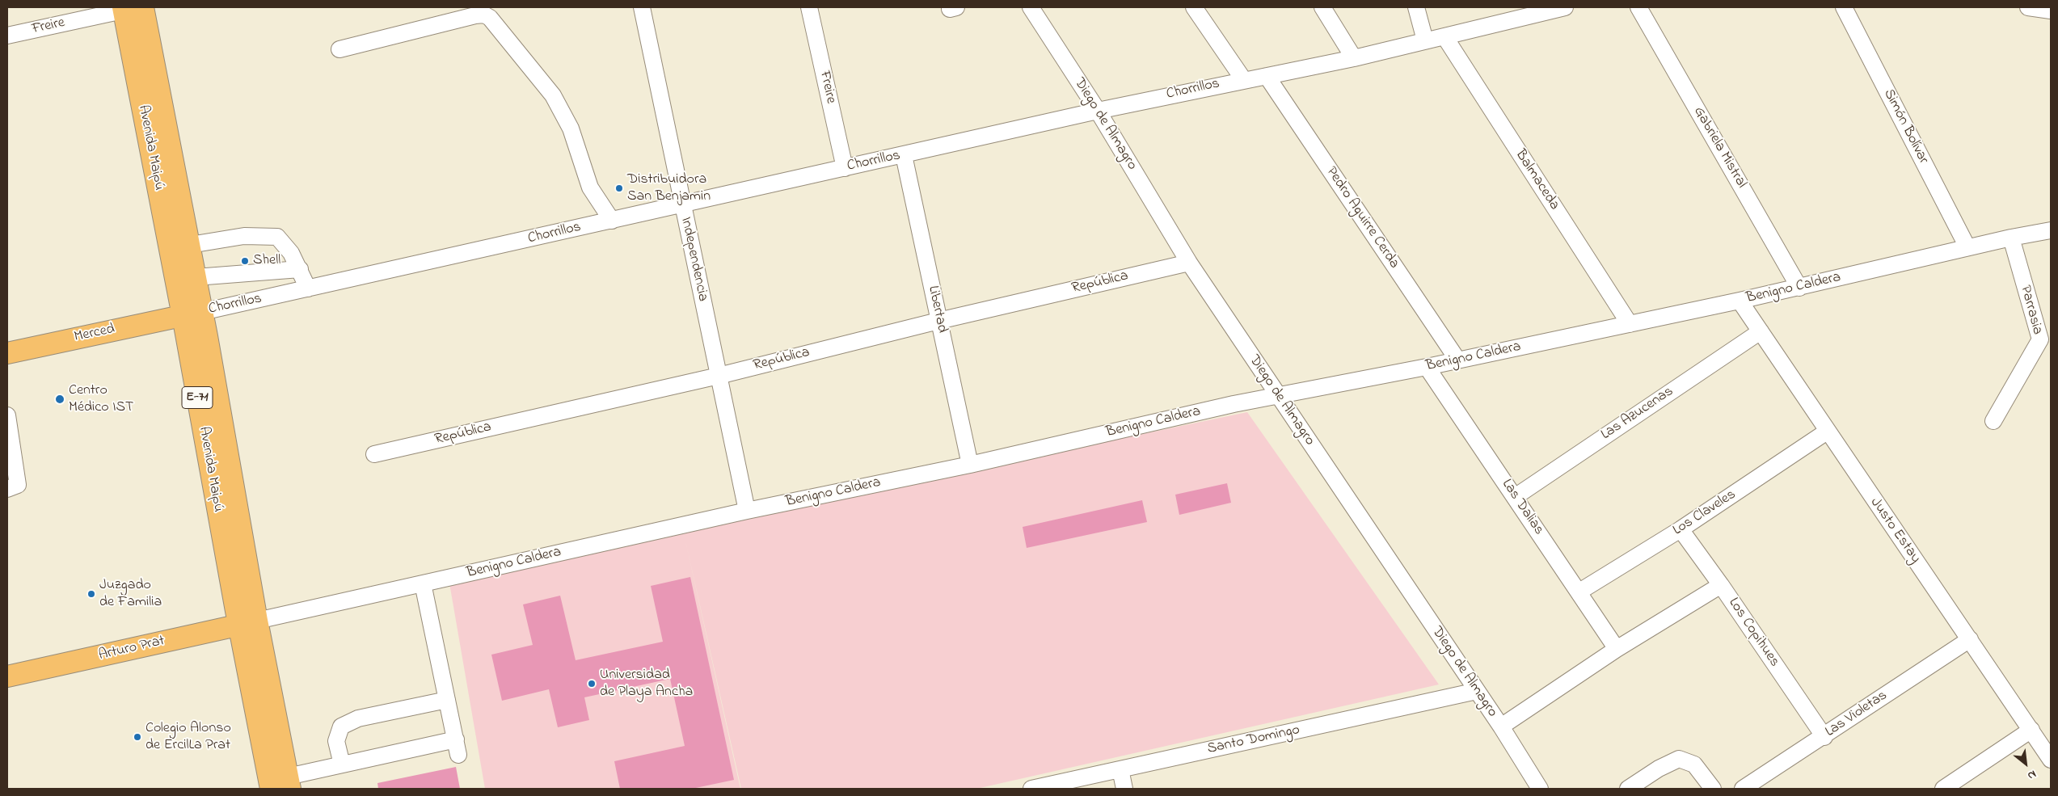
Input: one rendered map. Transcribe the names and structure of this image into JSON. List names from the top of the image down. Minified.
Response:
{"streets":{"main road":["Avenida Maipú","Merced","E-71","Arturo Prat"],"street":["Freire","Chorrillos","Diego de Almagro","Simón Bolívar","Gabriela Mistral","Balmaceda","Pedro Aguirre Cerda","Independencia","República","Benigno Caldera","Libertad","Parrasia","Las Azucenas","Las Dalias","Los Claveles","Justo Estay","Los Copihues","Las Violetas","Santo Domingo"]},"crossings":[["Freire","Chorrillos"],["Freire","Avenida Maipú"],["Chorrillos","Diego de Almagro"],["Chorrillos","Avenida Maipú"],["Chorrillos","Balmaceda"],["Chorrillos","Pedro Aguirre Cerda"],["Chorrillos","Independencia"],["Chorrillos","Libertad"],["Chorrillos","Merced"],["Diego de Almagro","República"],["Diego de Almagro","Benigno Caldera"],["Diego de Almagro","Santo Domingo"],["Simón Bolívar","Benigno Caldera"],["Avenida Maipú","Benigno Caldera"],["Avenida Maipú","Merced"],["Avenida Maipú","Arturo Prat"],["Gabriela Mistral","Benigno Caldera"],["Balmaceda","Benigno Caldera"],["Pedro Aguirre Cerda","Benigno Caldera"],["Independencia","República"],["Independencia","Benigno Caldera"],["República","Libertad"],["Benigno Caldera","Libertad"],["Benigno Caldera","Parrasia"],["Benigno Caldera","Las Dalias"],["Benigno Caldera","Justo Estay"],["Benigno Caldera","Arturo Prat"],["Las Azucenas","Las Dalias"],["Las Azucenas","Justo Estay"],["Las Dalias","Los Claveles"],["Los Claveles","Justo Estay"],["Los Claveles","Los Copihues"],["Justo Estay","Las Violetas"],["Los Copihues","Las Violetas"]],"places":["Distribuidora San Benjamin","Shell","Centro Médico IST","Juzgado de Familia","Universidad de Playa Ancha","Colegio Alonso de ErcilLa Prat"],"north":"bottom right"}
